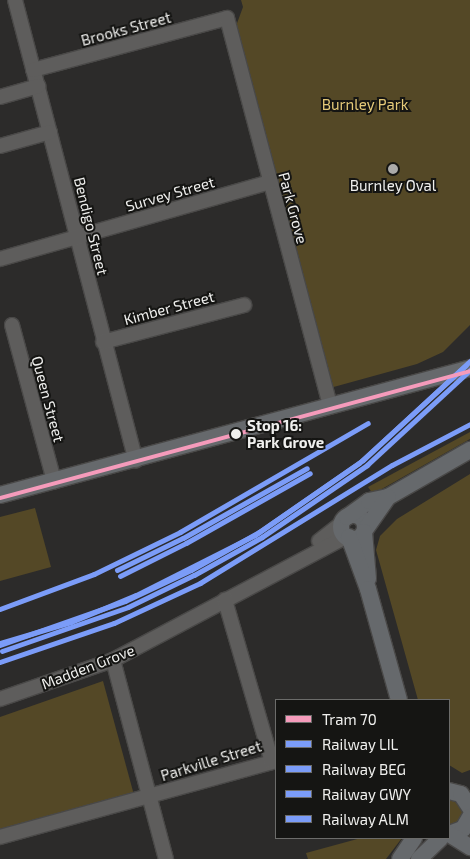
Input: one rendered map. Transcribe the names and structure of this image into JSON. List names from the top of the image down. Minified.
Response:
{"streets":{"main road":["Madden Grove"],"street":["Brooks Street","Survey Street","Park Grove","Bendigo Street","Kimber Street","Queen Street","Parkville Street"]},"crossings":[["Brooks Street","Park Grove"],["Brooks Street","Bendigo Street"],["Survey Street","Park Grove"],["Survey Street","Bendigo Street"],["Bendigo Street","Kimber Street"],["Madden Grove","Parkville Street"]],"parks":["Burnley Park"],"places":["Burnley Oval","Stop 16: Park Grove"],"lines":["rail line LIL","rail line ALM","rail line BEG","tram line 70","rail line GWY"],"legend":["Tram 70","Railway LIL","Railway BEG","Railway GWY","Railway ALM"]}
